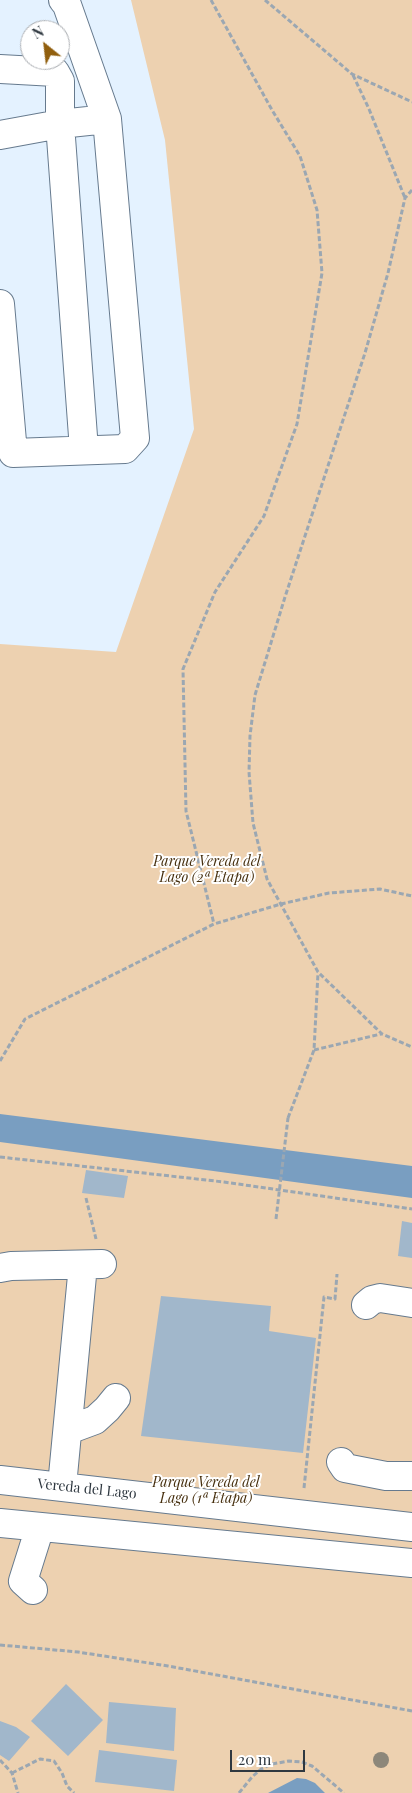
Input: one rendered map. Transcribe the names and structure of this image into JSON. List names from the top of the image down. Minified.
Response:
{"streets":{"street":["Vereda del Lago"]},"parks":["Parque Vereda del Lago (2ª Etapa)","Parque Vereda del Lago (1ª Etapa)"],"scale_bar":"20 m","north":"top left"}
